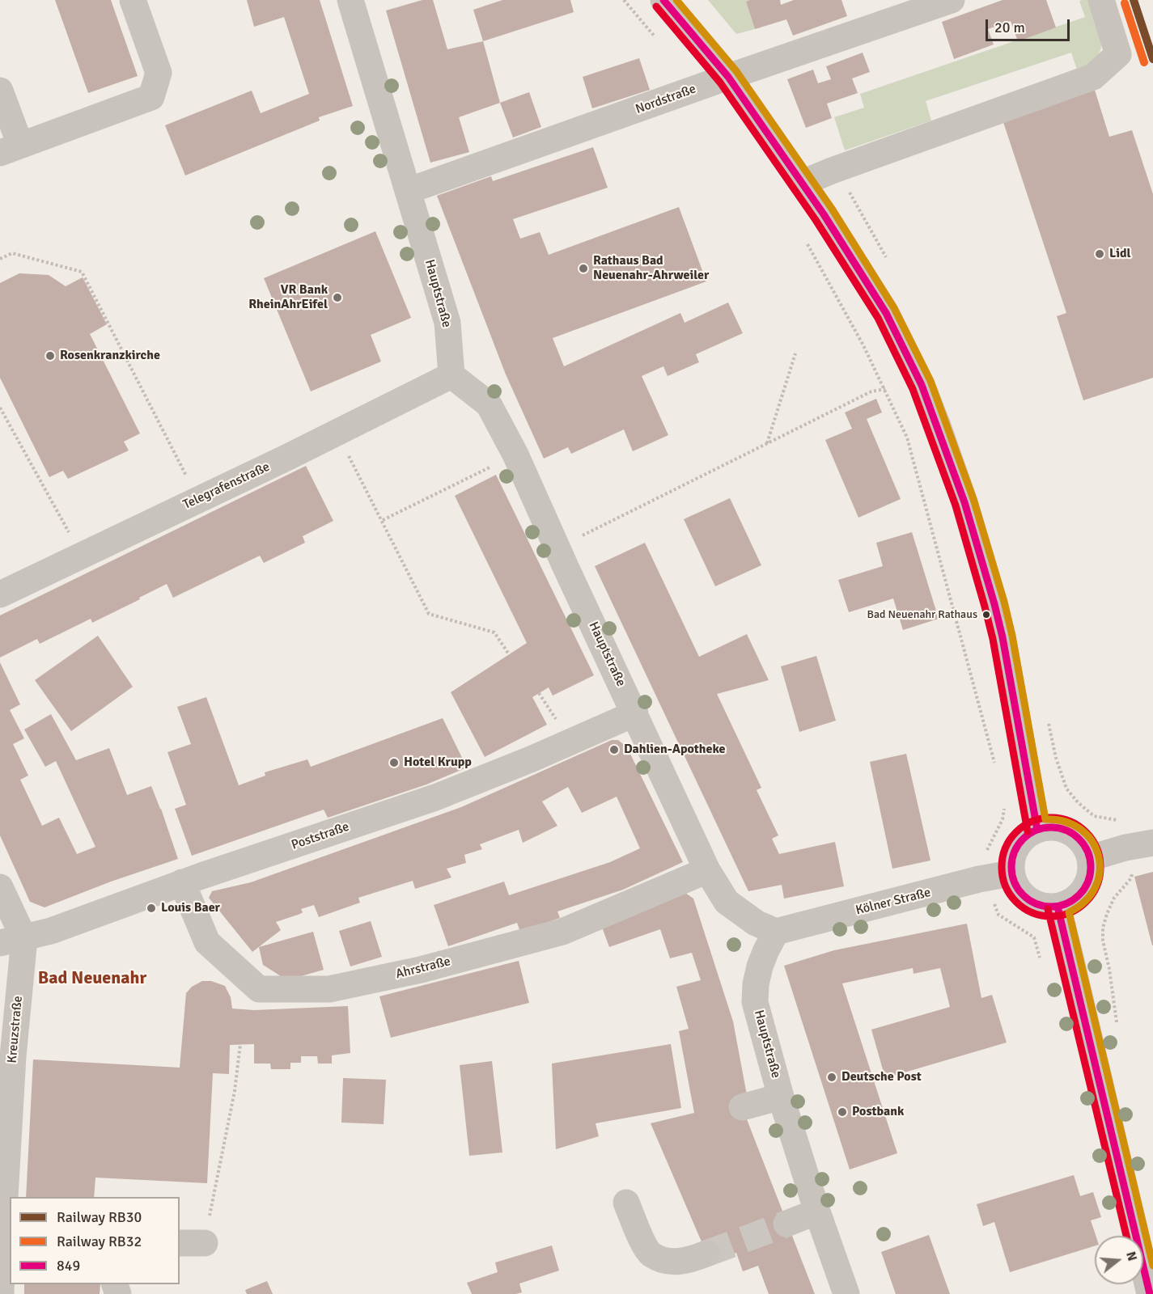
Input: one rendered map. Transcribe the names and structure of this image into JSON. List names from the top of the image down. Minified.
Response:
{"streets":{"street":["Nordstraße","Hauptstraße","Telegrafenstraße","Poststraße","Kölner Straße","Ahrstraße","Kreuzstraße"]},"crossings":[["Nordstraße","Hauptstraße"],["Hauptstraße","Telegrafenstraße"],["Hauptstraße","Poststraße"],["Hauptstraße","Kölner Straße"],["Hauptstraße","Ahrstraße"],["Poststraße","Ahrstraße"],["Poststraße","Kreuzstraße"]],"districts":["Bad Neuenahr"],"places":["Lidl","Rathaus Bad Neuenahr-Ahrweiler","VR Bank RheinAhrEifel","Rosenkranzkirche","Bad Neuenahr Rathaus","Dahlien-Apotheke","Hotel Krupp","Louis Baer","Deutsche Post","Postbank"],"lines":["rail line RB30","transit line 849","rail line RB32"],"legend":["Railway RB30","Railway RB32","849"],"scale_bar":"20 m","north":"right"}
